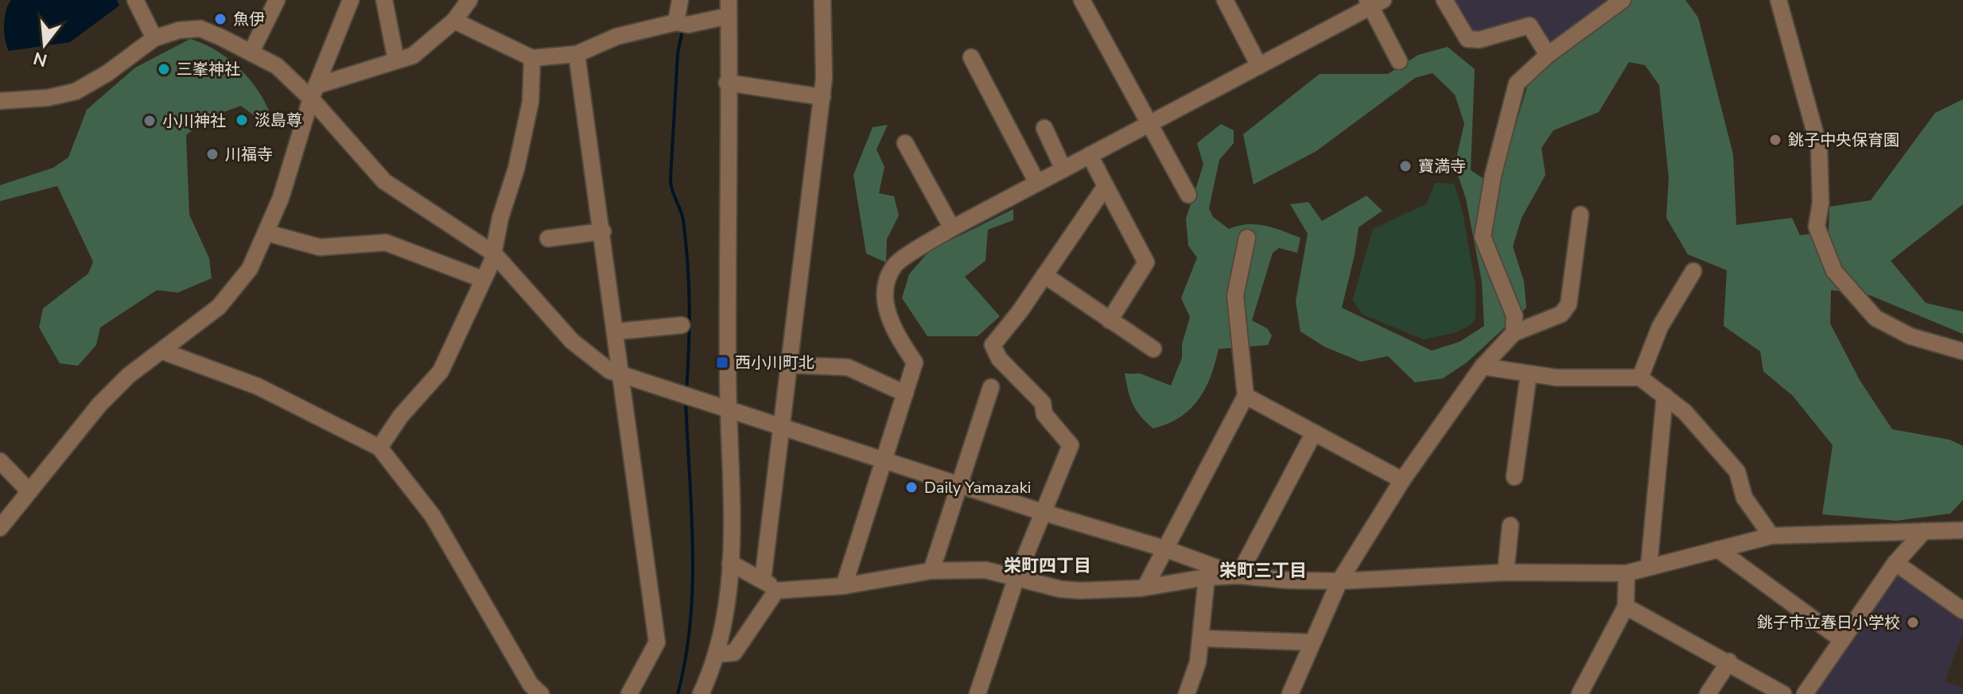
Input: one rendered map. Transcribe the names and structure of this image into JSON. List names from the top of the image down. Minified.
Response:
{"districts":["栄町四丁目","栄町三丁目"],"places":{"other":["魚伊","三峯神社","淡島尊","小川神社","銚子中央保育園","川福寺","寶満寺","Daily Yamazaki","銚子市立春日小学校"],"transit":["西小川町北"]},"north":"bottom"}
